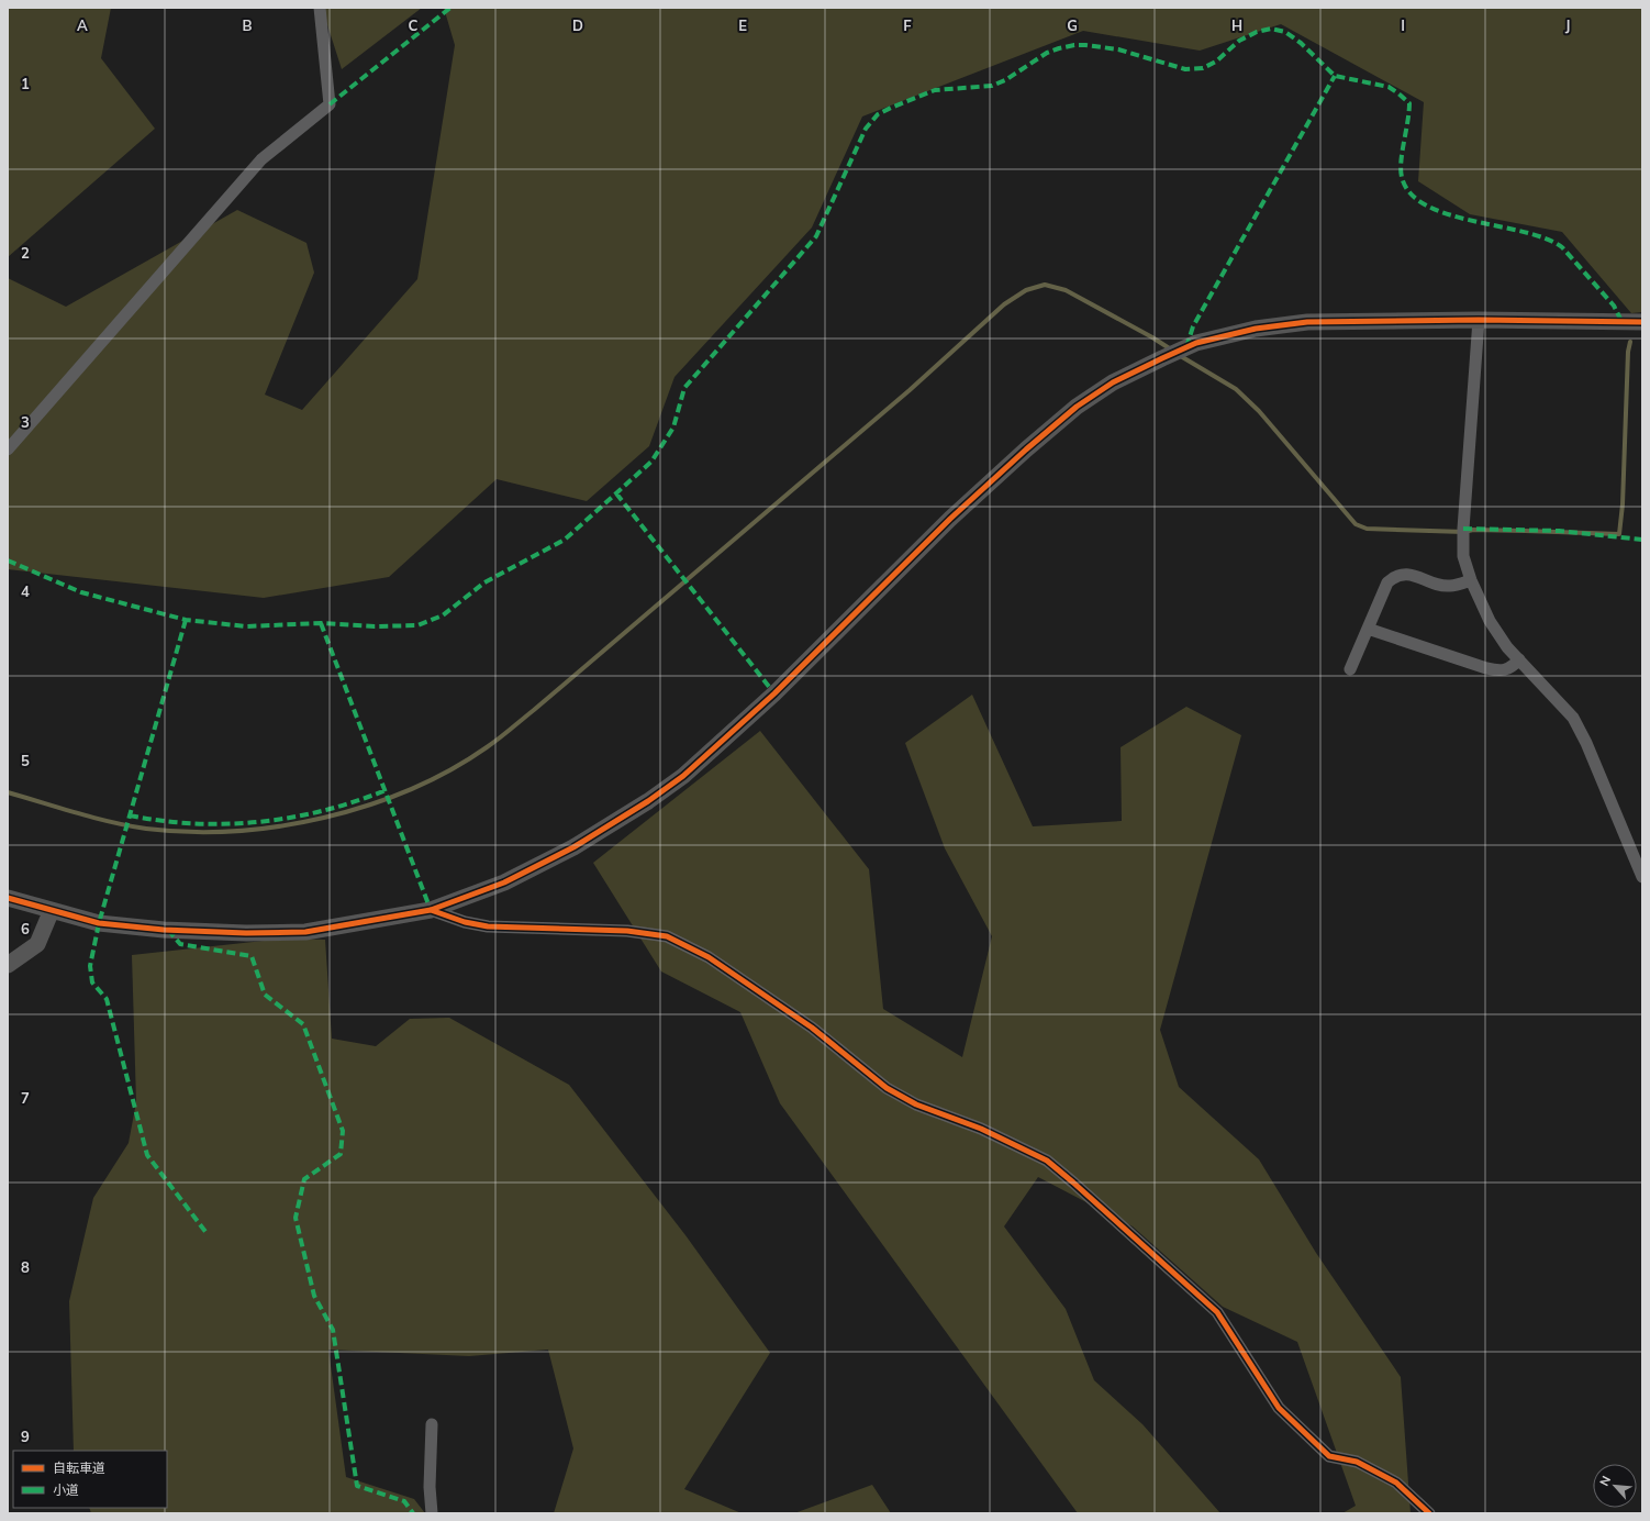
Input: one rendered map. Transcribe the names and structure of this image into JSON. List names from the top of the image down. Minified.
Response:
{"legend":["自転車道","小道"],"north":"top left","grid":{"columns":["A","B","C","D","E","F","G","H","I","J"],"rows":["1","2","3","4","5","6","7","8","9"]}}
